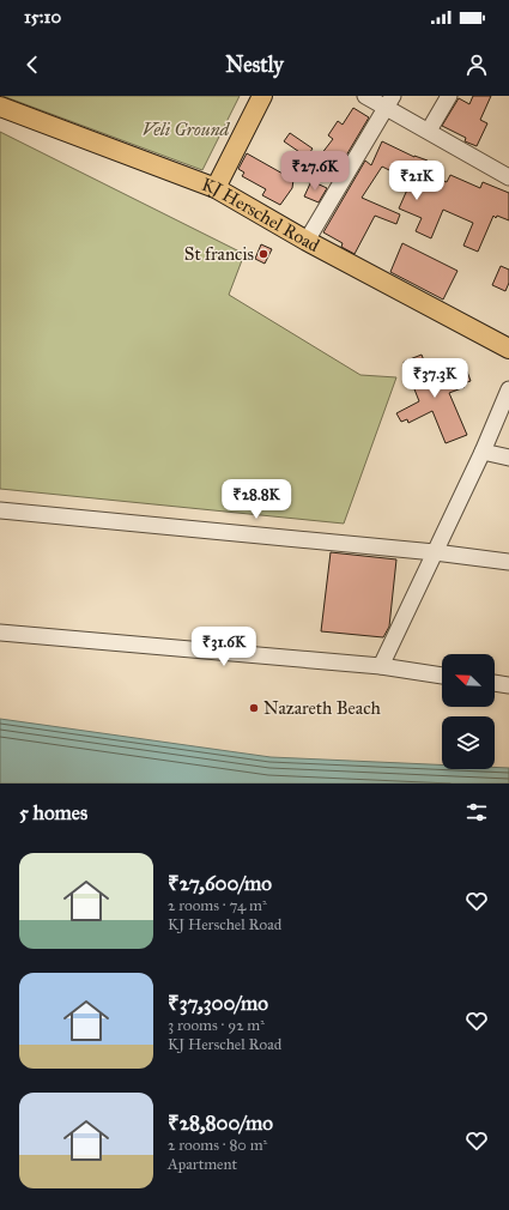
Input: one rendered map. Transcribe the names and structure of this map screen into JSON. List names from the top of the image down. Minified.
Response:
{"streets":{"main road":["KJ Herschel Road"]},"parks":["Veli Ground"],"places":["St francis","Nazareth Beach"],"north":"top left","page":{"status":"15:10","header":"Nestly","price":["₹27.6K","₹21K","₹37.3K","₹28.8K","₹31.6K"],"heading":"5 homes","list":[{"name":"₹27,600/mo","note":"2 rooms · 74 m² · KJ Herschel Road"},{"name":"₹37,300/mo","note":"3 rooms · 92 m² · KJ Herschel Road"},{"name":"₹28,800/mo","note":"2 rooms · 80 m² · Apartment"}]}}
